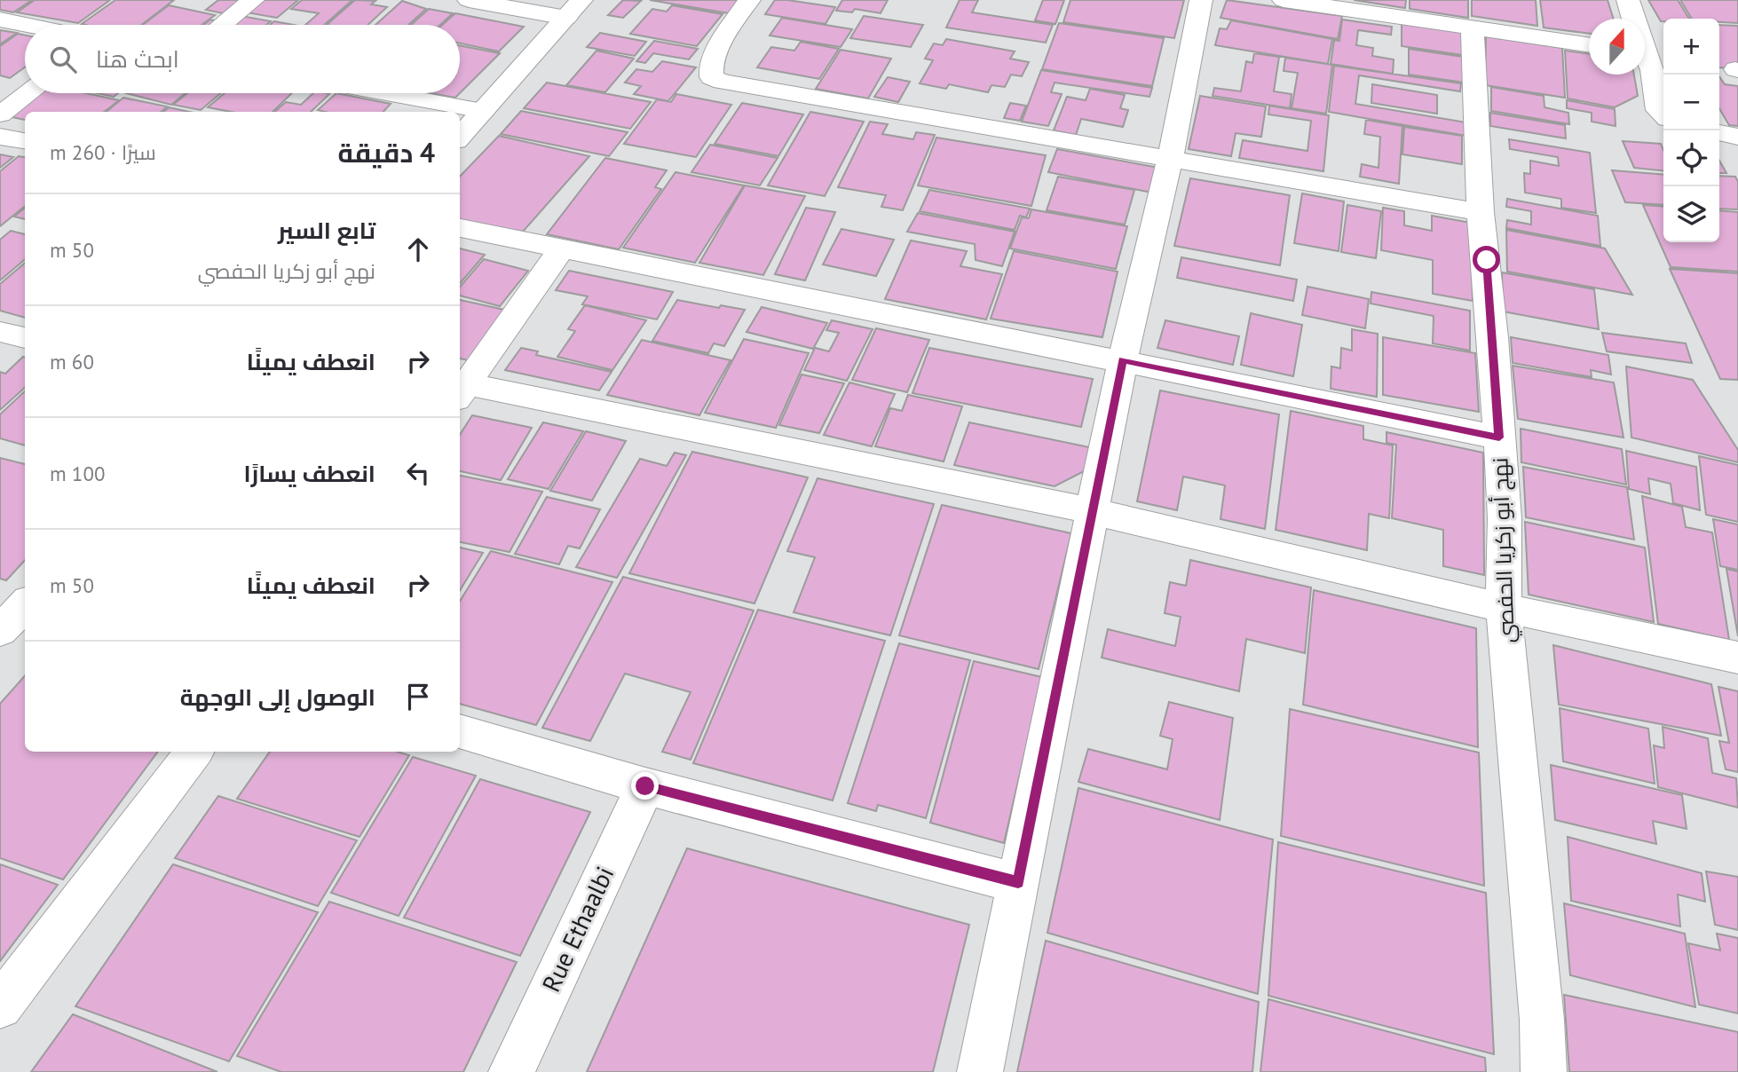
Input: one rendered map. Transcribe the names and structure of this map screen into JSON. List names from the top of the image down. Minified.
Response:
{"streets":{"street":["نهج أبو زكريا الحفصي","Rue Ethaalbi"]},"north":"top","page":{"map_buttons":["+","−"],"search":"ابحث هنا","heading":["4 دقيقة","سيرًا · 260 m"],"list":[["تابع السير","نهج أبو زكريا الحفصي","50 m"],["انعطف يمينًا","60 m"],["انعطف يسارًا","100 m"],["انعطف يمينًا","50 m"],"الوصول إلى الوجهة"]}}
